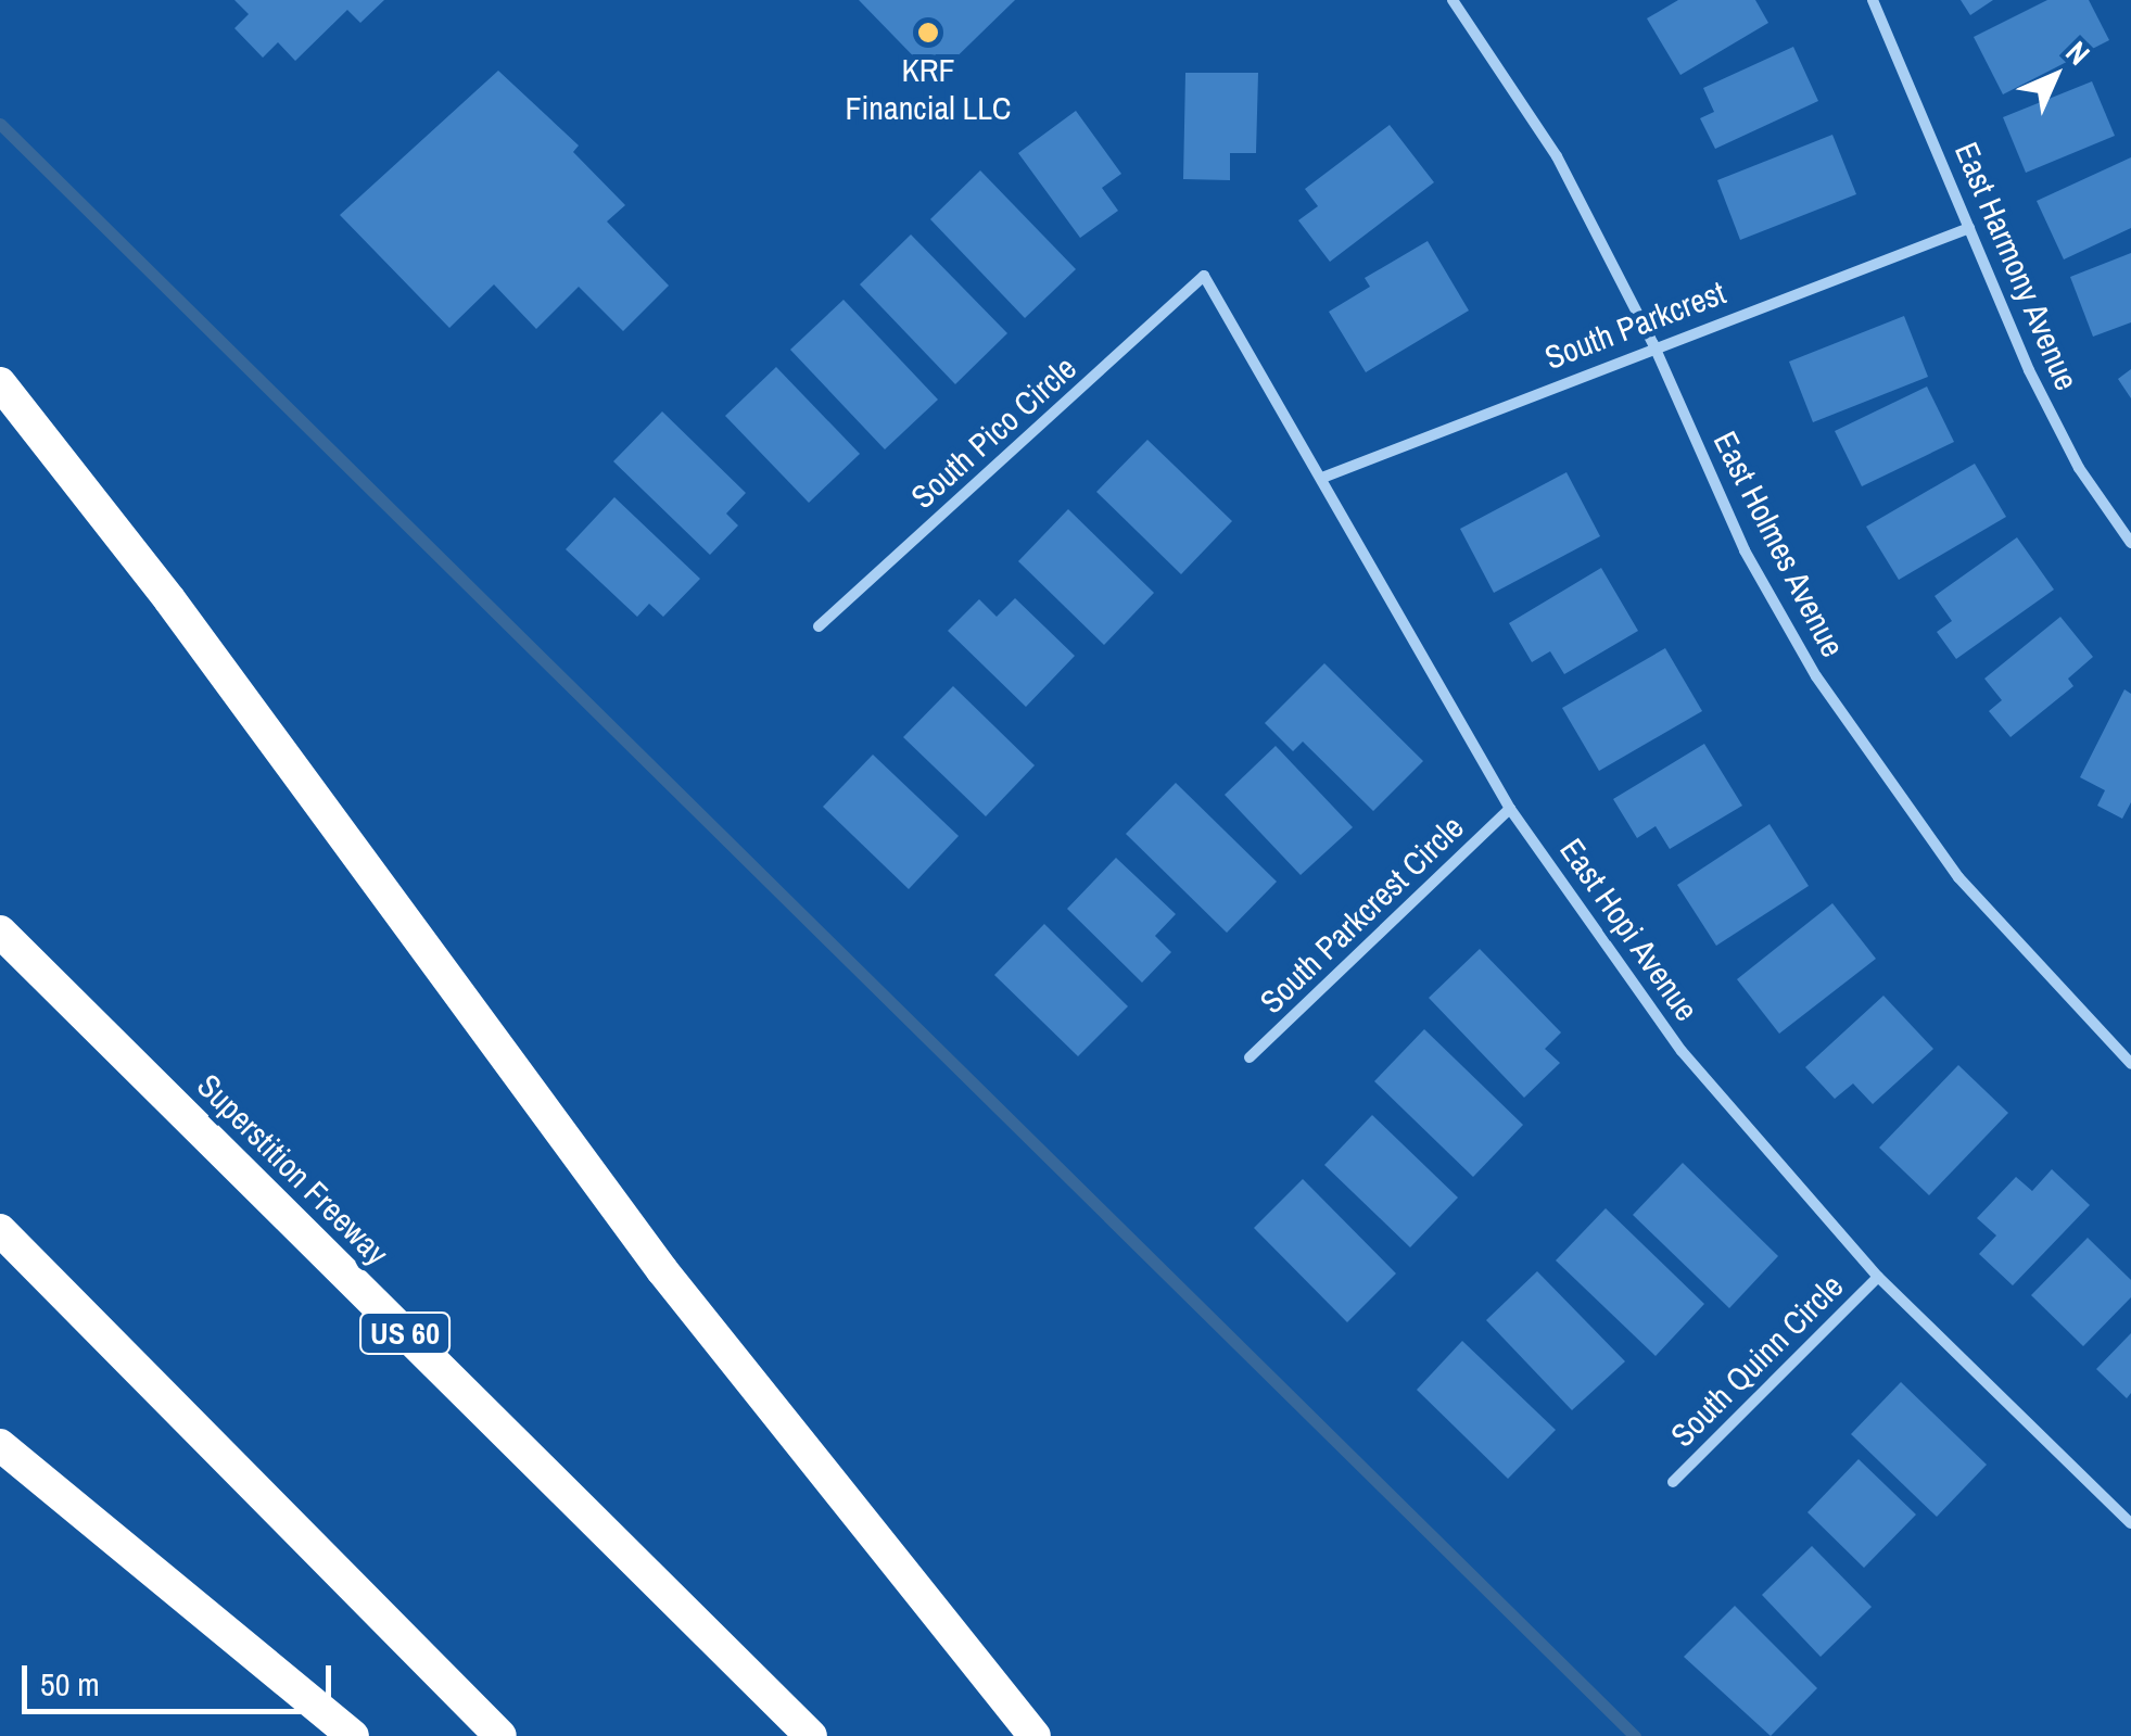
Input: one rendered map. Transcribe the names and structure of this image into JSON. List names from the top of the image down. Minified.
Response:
{"streets":{"highway":["Superstition Freeway","US 60"],"street":["East Harmony Avenue","South Parkcrest","South Pico Circle","East Holmes Avenue","South Parkcrest Circle","East Hopi Avenue","South Quinn Circle"]},"crossings":[["East Harmony Avenue","South Parkcrest"],["South Parkcrest","East Holmes Avenue"],["South Parkcrest","East Hopi Avenue"],["South Pico Circle","East Hopi Avenue"],["South Parkcrest Circle","East Hopi Avenue"],["East Hopi Avenue","South Quinn Circle"]],"places":["KRF Financial LLC"],"scale_bar":"50 m","north":"top right"}
